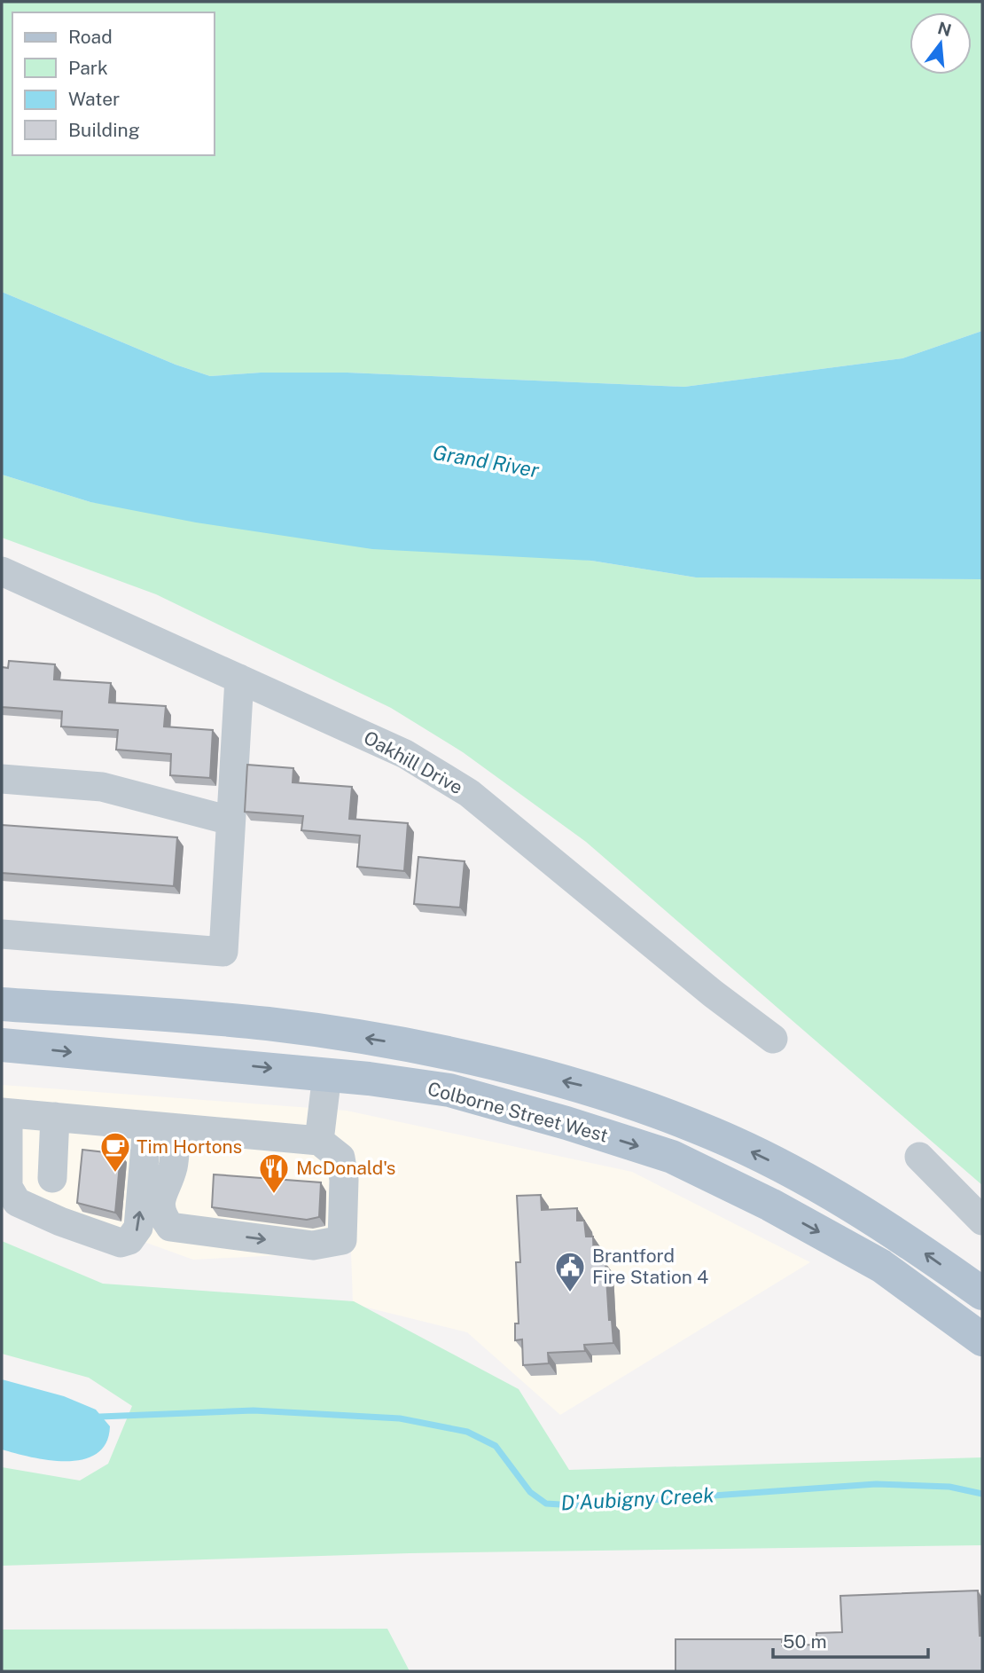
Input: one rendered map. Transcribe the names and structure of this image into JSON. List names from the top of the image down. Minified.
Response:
{"streets":{"main road":["Colborne Street West"],"street":["Oakhill Drive"]},"water":["Grand River","D'Aubigny Creek"],"places":{"cafe":["Tim Hortons"],"restaurant":["McDonald's"],"public building":["Brantford Fire Station 4"]},"legend":["Road","Park","Water","Building"],"scale_bar":"50 m","north":"top"}
